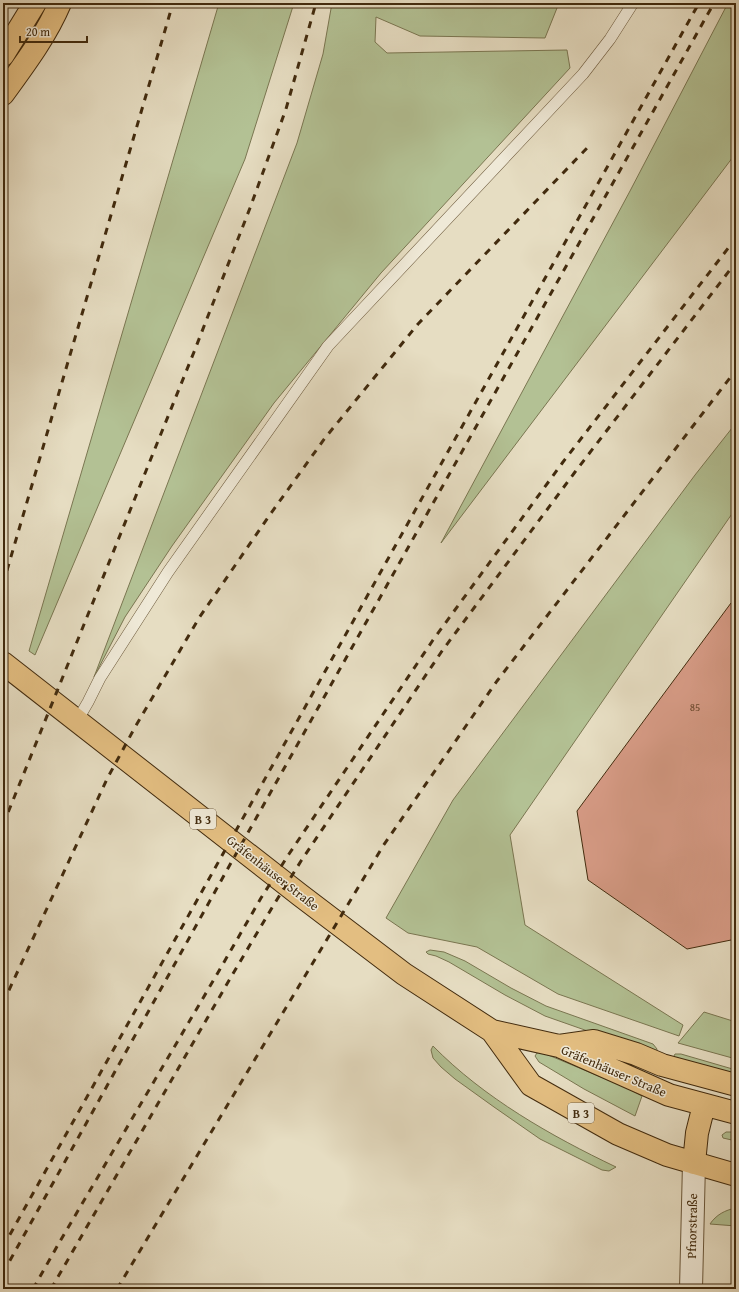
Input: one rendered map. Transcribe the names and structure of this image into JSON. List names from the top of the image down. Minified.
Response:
{"streets":{"main road":["B 3","Gräfenhäuser Straße"],"street":["Pfnorstraße"]},"crossings":[["Gräfenhäuser Straße","Pfnorstraße"]],"house_numbers":["85"],"scale_bar":"20 m"}
